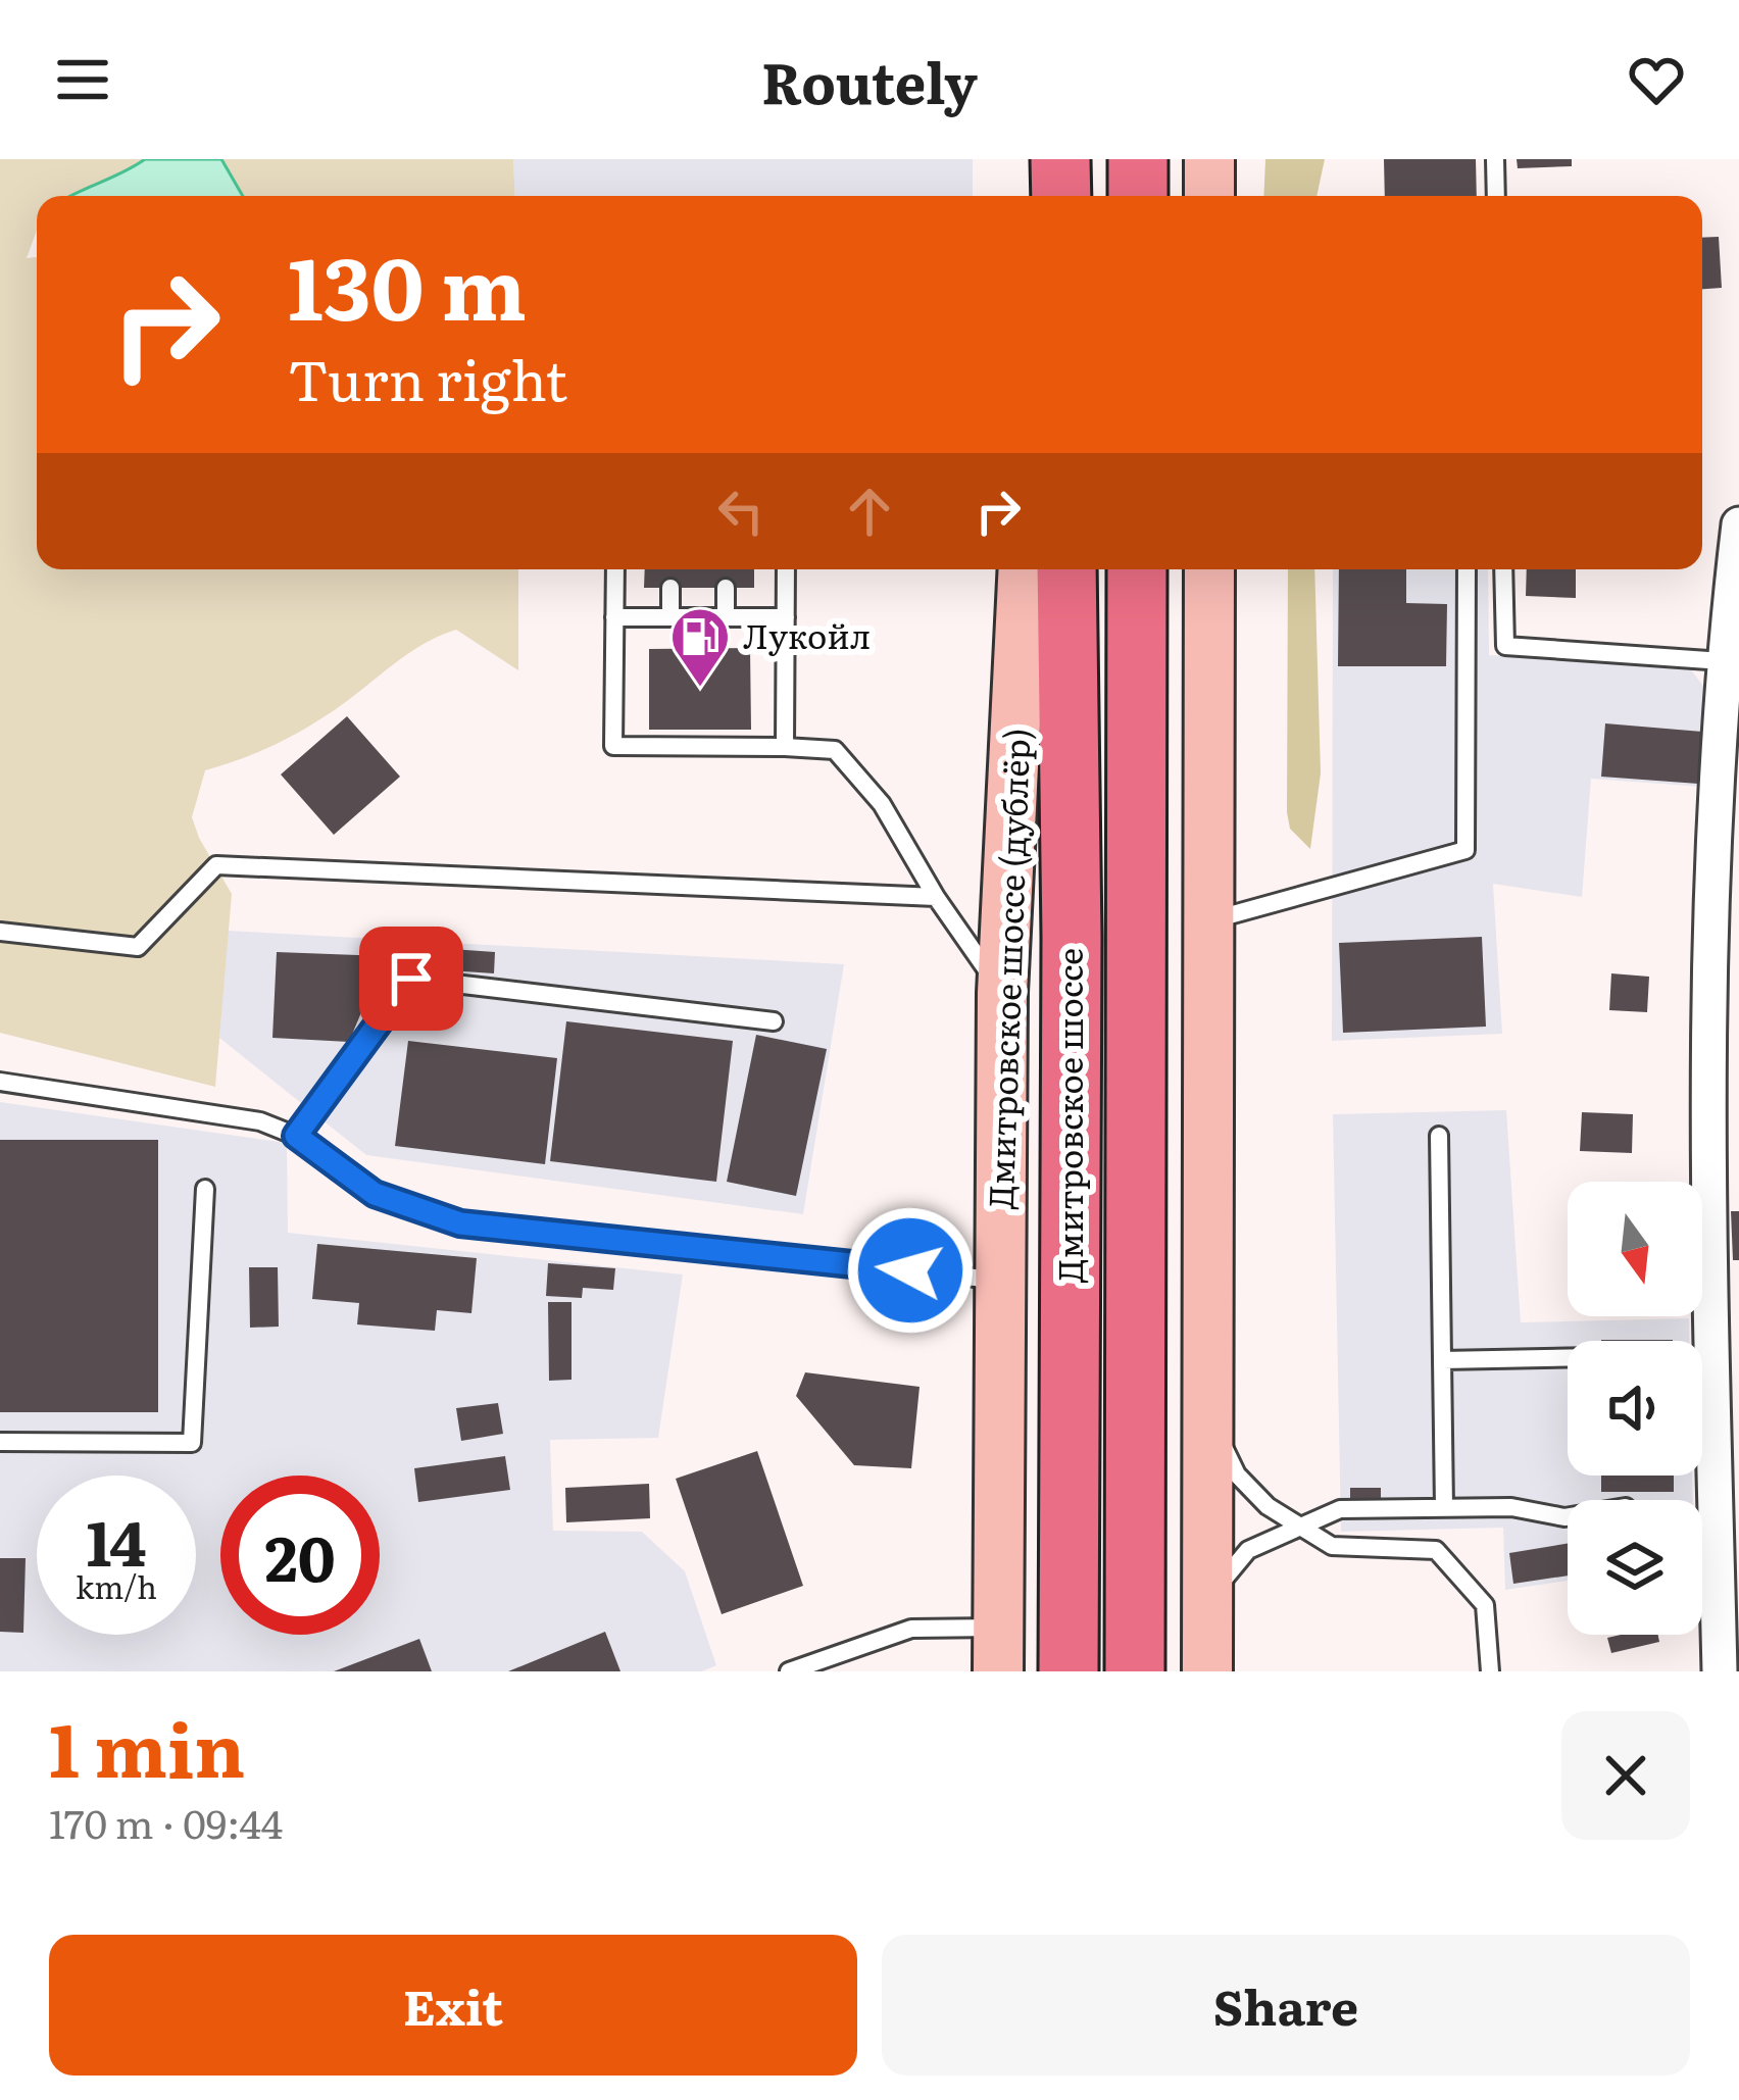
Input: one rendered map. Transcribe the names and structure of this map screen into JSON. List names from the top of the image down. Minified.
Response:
{"streets":{"highway":["Дмитровское шоссе"],"main road":["Дмитровское шоссе (дублёр)"]},"places":{"fuel station":["Лукойл"]},"north":"bottom","page":{"header":"Routely","turn":["130 m","Turn right"],"speed":"14 km/h","limit":"20","heading":["1 min","170 m · 09:44"],"buttons":["Exit","Share"]}}
